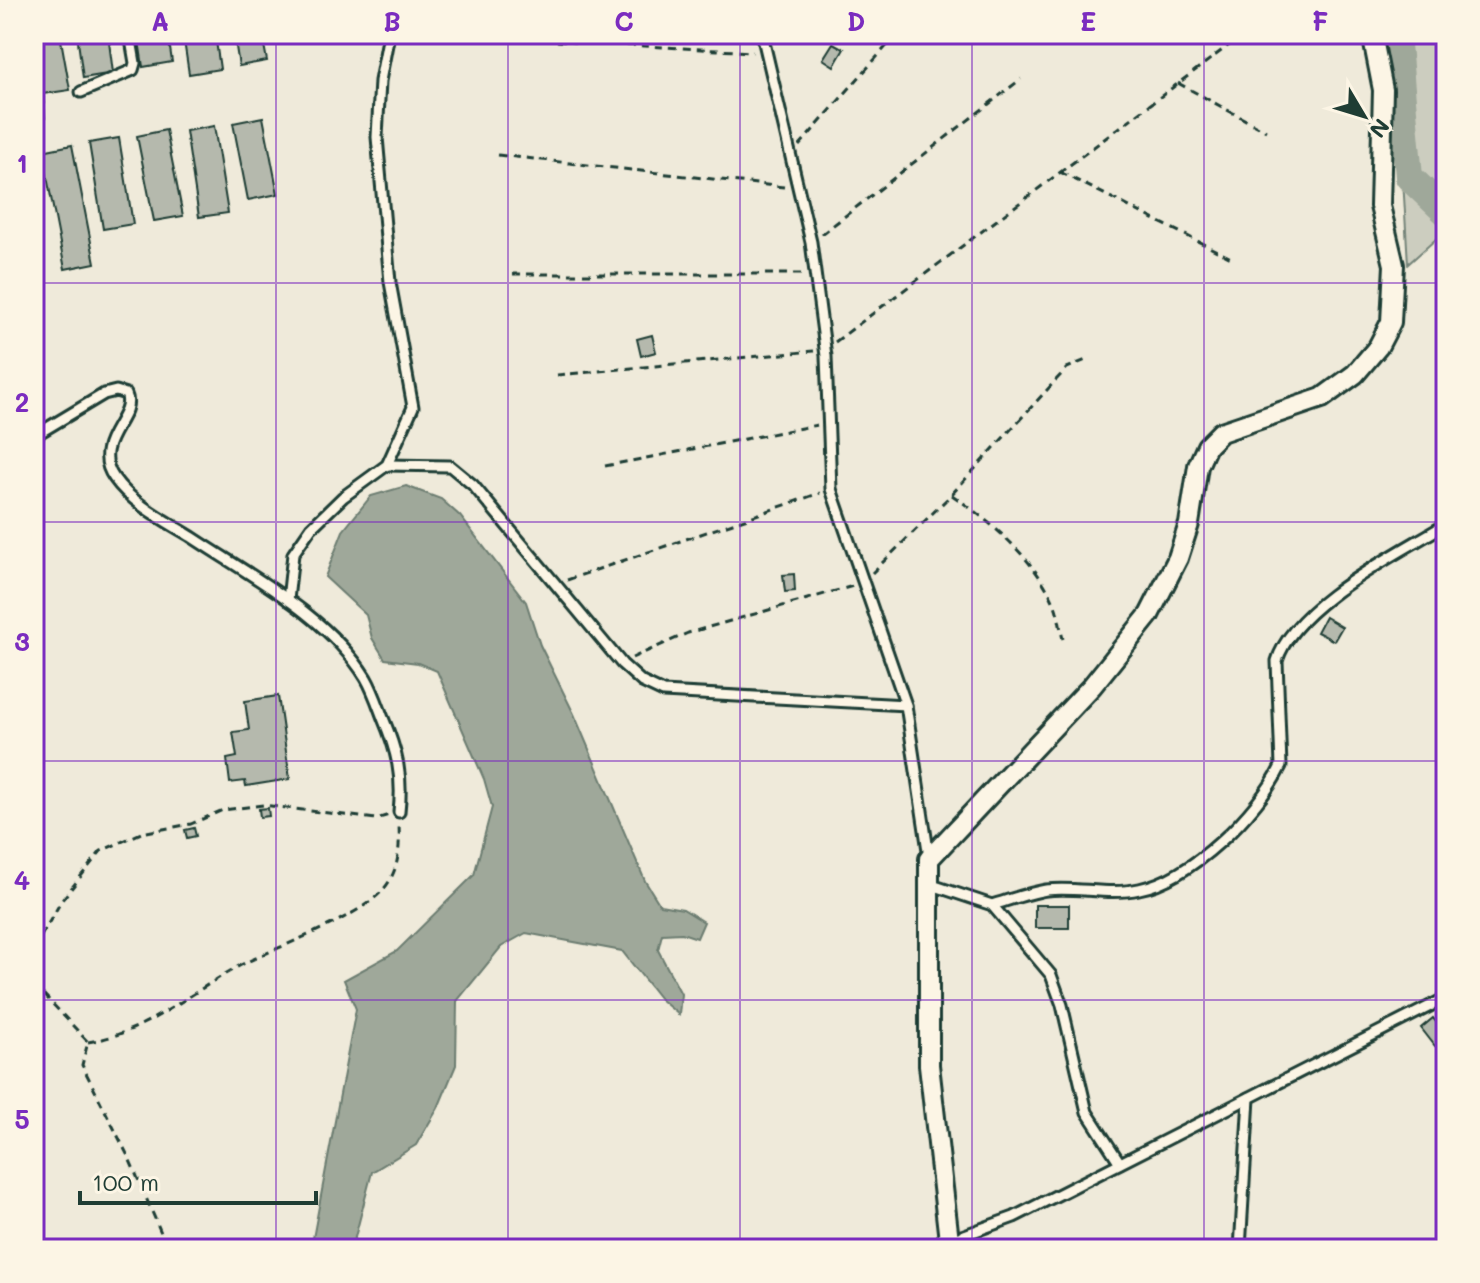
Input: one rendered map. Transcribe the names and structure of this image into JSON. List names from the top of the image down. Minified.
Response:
{"scale_bar":"100 m","north":"bottom right","grid":{"columns":["A","B","C","D","E","F"],"rows":["1","2","3","4","5"]}}
